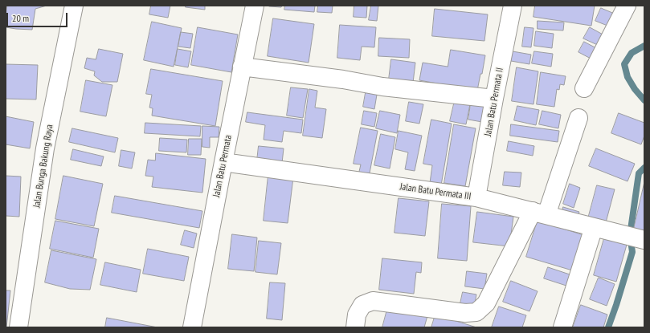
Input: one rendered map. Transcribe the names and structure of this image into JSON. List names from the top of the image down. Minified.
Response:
{"streets":{"street":["Jalan Batu Permata II","Jalan Bunga Bakung Raya","Jalan Batu Permata","Jalan Batu Permata III"]},"crossings":[["Jalan Batu Permata II","Jalan Batu Permata III"],["Jalan Batu Permata","Jalan Batu Permata III"]],"scale_bar":"20 m"}
